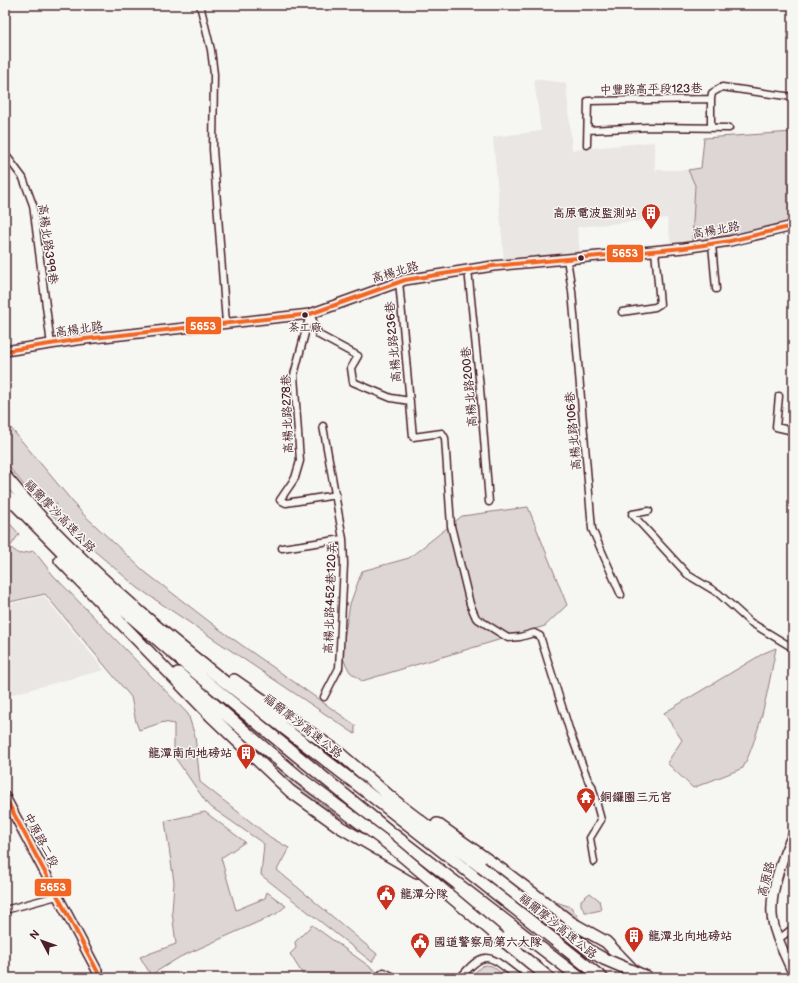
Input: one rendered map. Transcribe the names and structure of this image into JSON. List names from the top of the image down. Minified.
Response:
{"streets":{"highway":["福爾摩沙高速公路"],"street":["中豐路高平段123巷","高楊北路","高楊北路399巷","高楊北路236巷","高楊北路200巷","高楊北路278巷","高楊北路106巷","高楊北路452巷120弄","中原路二段","高原路"]},"crossings":[["高楊北路","高楊北路399巷"],["高楊北路","高楊北路236巷"],["高楊北路","高楊北路200巷"],["高楊北路","高楊北路278巷"],["高楊北路","高楊北路106巷"],["高楊北路278巷","高楊北路452巷120弄"]],"places":{"building":["高原電波監測站","龍潭南向地磅站","龍潭北向地磅站"],"other":["茶工廠"],"temple":["銅鑼圈三元宮"],"public building":["龍潭分隊","國道警察局第六大隊"]},"lines":["transit line 5653"],"north":"top left"}
